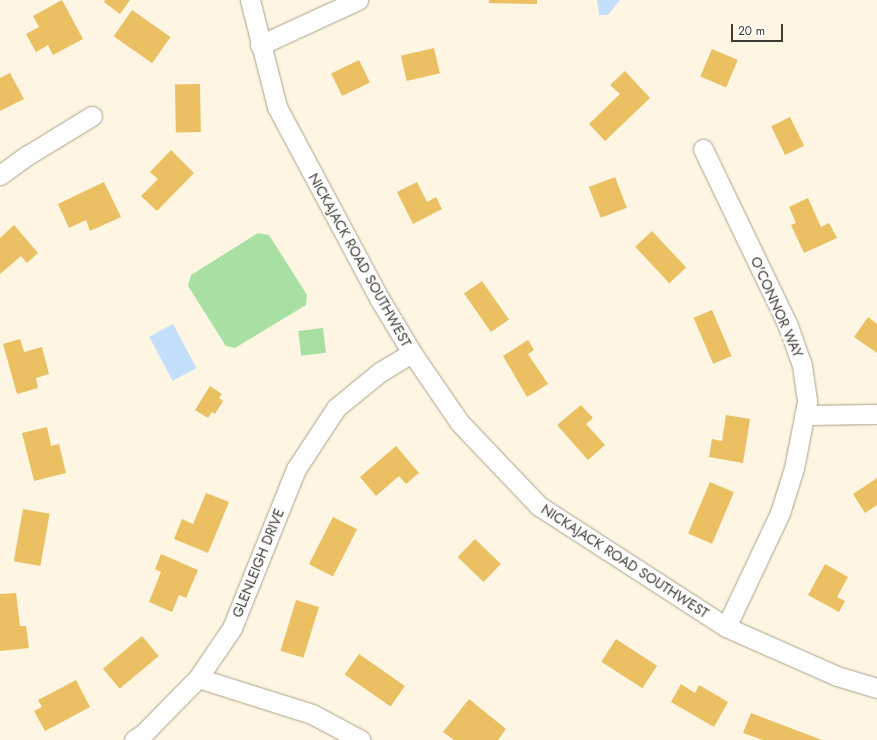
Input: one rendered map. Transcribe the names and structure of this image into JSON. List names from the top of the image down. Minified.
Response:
{"streets":{"street":["NICKAJACK ROAD SOUTHWEST","O'CONNOR WAY","GLENLEIGH DRIVE"]},"crossings":[["NICKAJACK ROAD SOUTHWEST","O'CONNOR WAY"],["NICKAJACK ROAD SOUTHWEST","GLENLEIGH DRIVE"]],"scale_bar":"20 m"}
